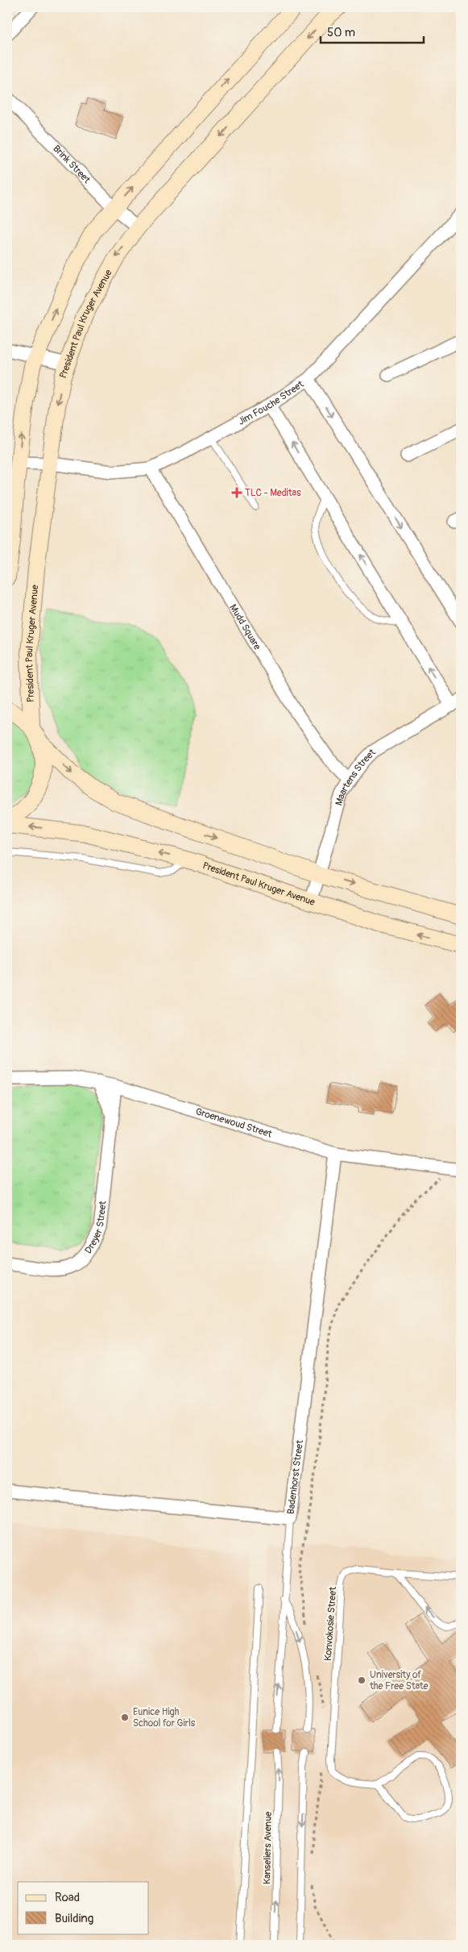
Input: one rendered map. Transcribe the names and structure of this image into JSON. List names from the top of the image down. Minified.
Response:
{"streets":{"street":["Brink Street","President Paul Kruger Avenue","Jim Fouche Street","Mudd Square","Maartens Street","Groenewoud Street","Dreyer Street","Badenhorst Street"],"lane":["Konvokosie Street","Kanseliers Avenue"]},"crossings":[["Brink Street","President Paul Kruger Avenue"],["President Paul Kruger Avenue","Jim Fouche Street"],["President Paul Kruger Avenue","Maartens Street"],["Jim Fouche Street","Mudd Square"],["Mudd Square","Maartens Street"],["Groenewoud Street","Dreyer Street"],["Groenewoud Street","Badenhorst Street"]],"one_way":["President Paul Kruger Avenue"],"places":{"health":["TLC - Meditas"],"other":["University of the Free State","Eunice High School for Girls"]},"legend":["Road","Building"],"scale_bar":"50 m"}
